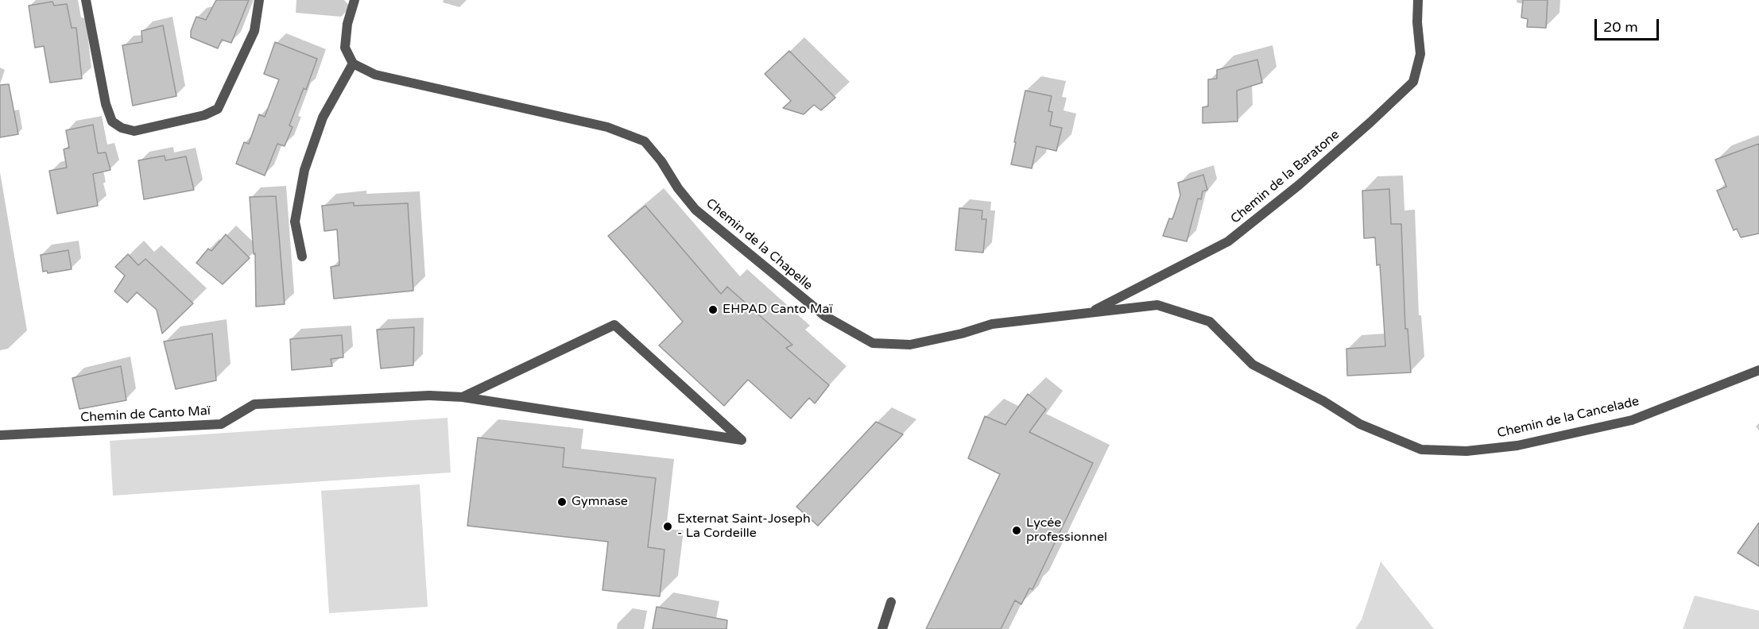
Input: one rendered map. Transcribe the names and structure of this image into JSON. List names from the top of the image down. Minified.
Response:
{"streets":{"street":["Chemin de la Baratone","Chemin de la Chapelle","Chemin de Canto Maï","Chemin de la Cancelade"]},"crossings":[["Chemin de la Baratone","Chemin de la Chapelle"],["Chemin de la Chapelle","Chemin de la Cancelade"]],"places":["EHPAD Canto Maï","Gymnase","Externat Saint-Joseph - La Cordeille","Lycée professionnel"],"scale_bar":"20 m"}
